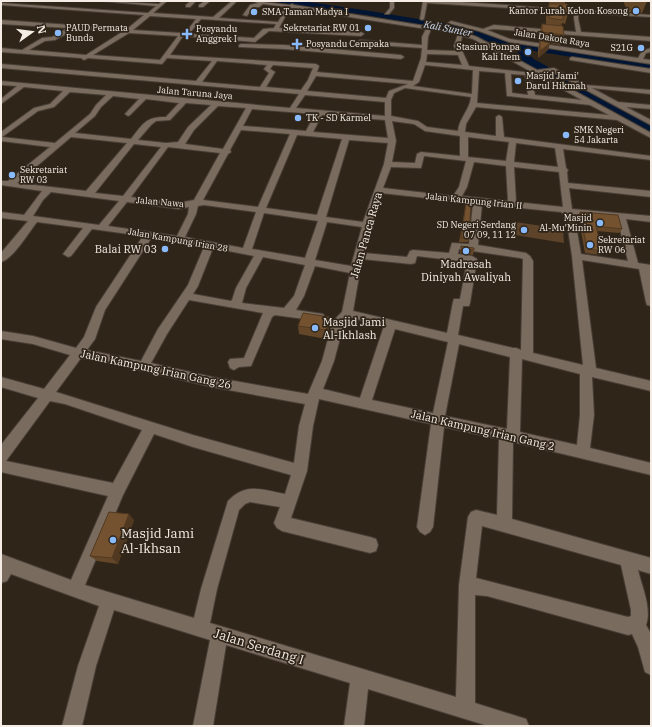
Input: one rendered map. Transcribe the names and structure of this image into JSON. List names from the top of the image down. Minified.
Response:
{"streets":{"street":["Jalan Dakota Raya","Jalan Taruna Jaya","Jalan Kampung Irian II","Jalan Nawa","Jalan Panca Raya","Jalan Kampung Irian 28","Jalan Kampung Irian Gang 26","Jalan Kampung Irian Gang 2","Jalan Serdang I"]},"crossings":[["Jalan Taruna Jaya","Jalan Panca Raya"],["Jalan Kampung Irian II","Jalan Panca Raya"],["Jalan Nawa","Jalan Panca Raya"],["Jalan Panca Raya","Jalan Kampung Irian 28"],["Jalan Panca Raya","Jalan Kampung Irian Gang 26"],["Jalan Panca Raya","Jalan Kampung Irian Gang 2"],["Jalan Kampung Irian Gang 26","Jalan Kampung Irian Gang 2"]],"water":["Kali Sunter"],"places":{"other":["Kantor Lurah Kebon Kosong","SMA Taman Madya I","Sekretariat RW 01","PAUD Permata Bunda","S21G","Stasiun Pompa Kali Item","Masjid Jami' Darul Hikmah","TK - SD Karmel","SMK Negeri 54 Jakarta","Sekretariat RW 03","Masjid Al-Mu'Minin","SD Negeri Serdang 07 09, 11 12","Sekretariat RW 06","Balai RW 03","Madrasah Diniyah Awaliyah","Masjid Jami Al-Ikhlash","Masjid Jami Al-Ikhsan"],"health":["Posyandu Anggrek I","Posyandu Cempaka"]},"north":"right"}
